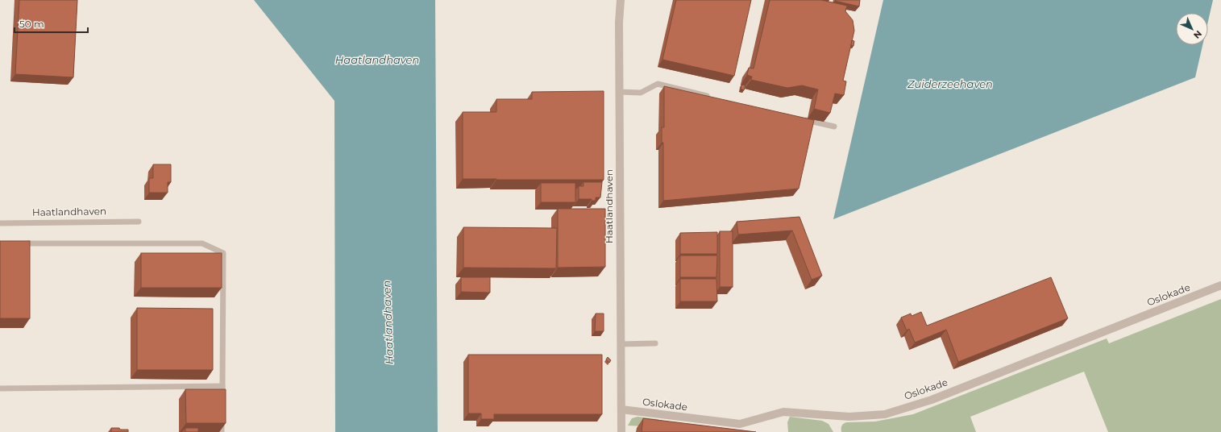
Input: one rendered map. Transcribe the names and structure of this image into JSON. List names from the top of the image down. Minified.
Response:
{"streets":{"street":["Haatlandhaven","Oslokade"]},"crossings":[["Haatlandhaven","Oslokade"]],"water":["Haatlandhaven","Zuiderzeehaven"],"scale_bar":"50 m","north":"bottom right"}
